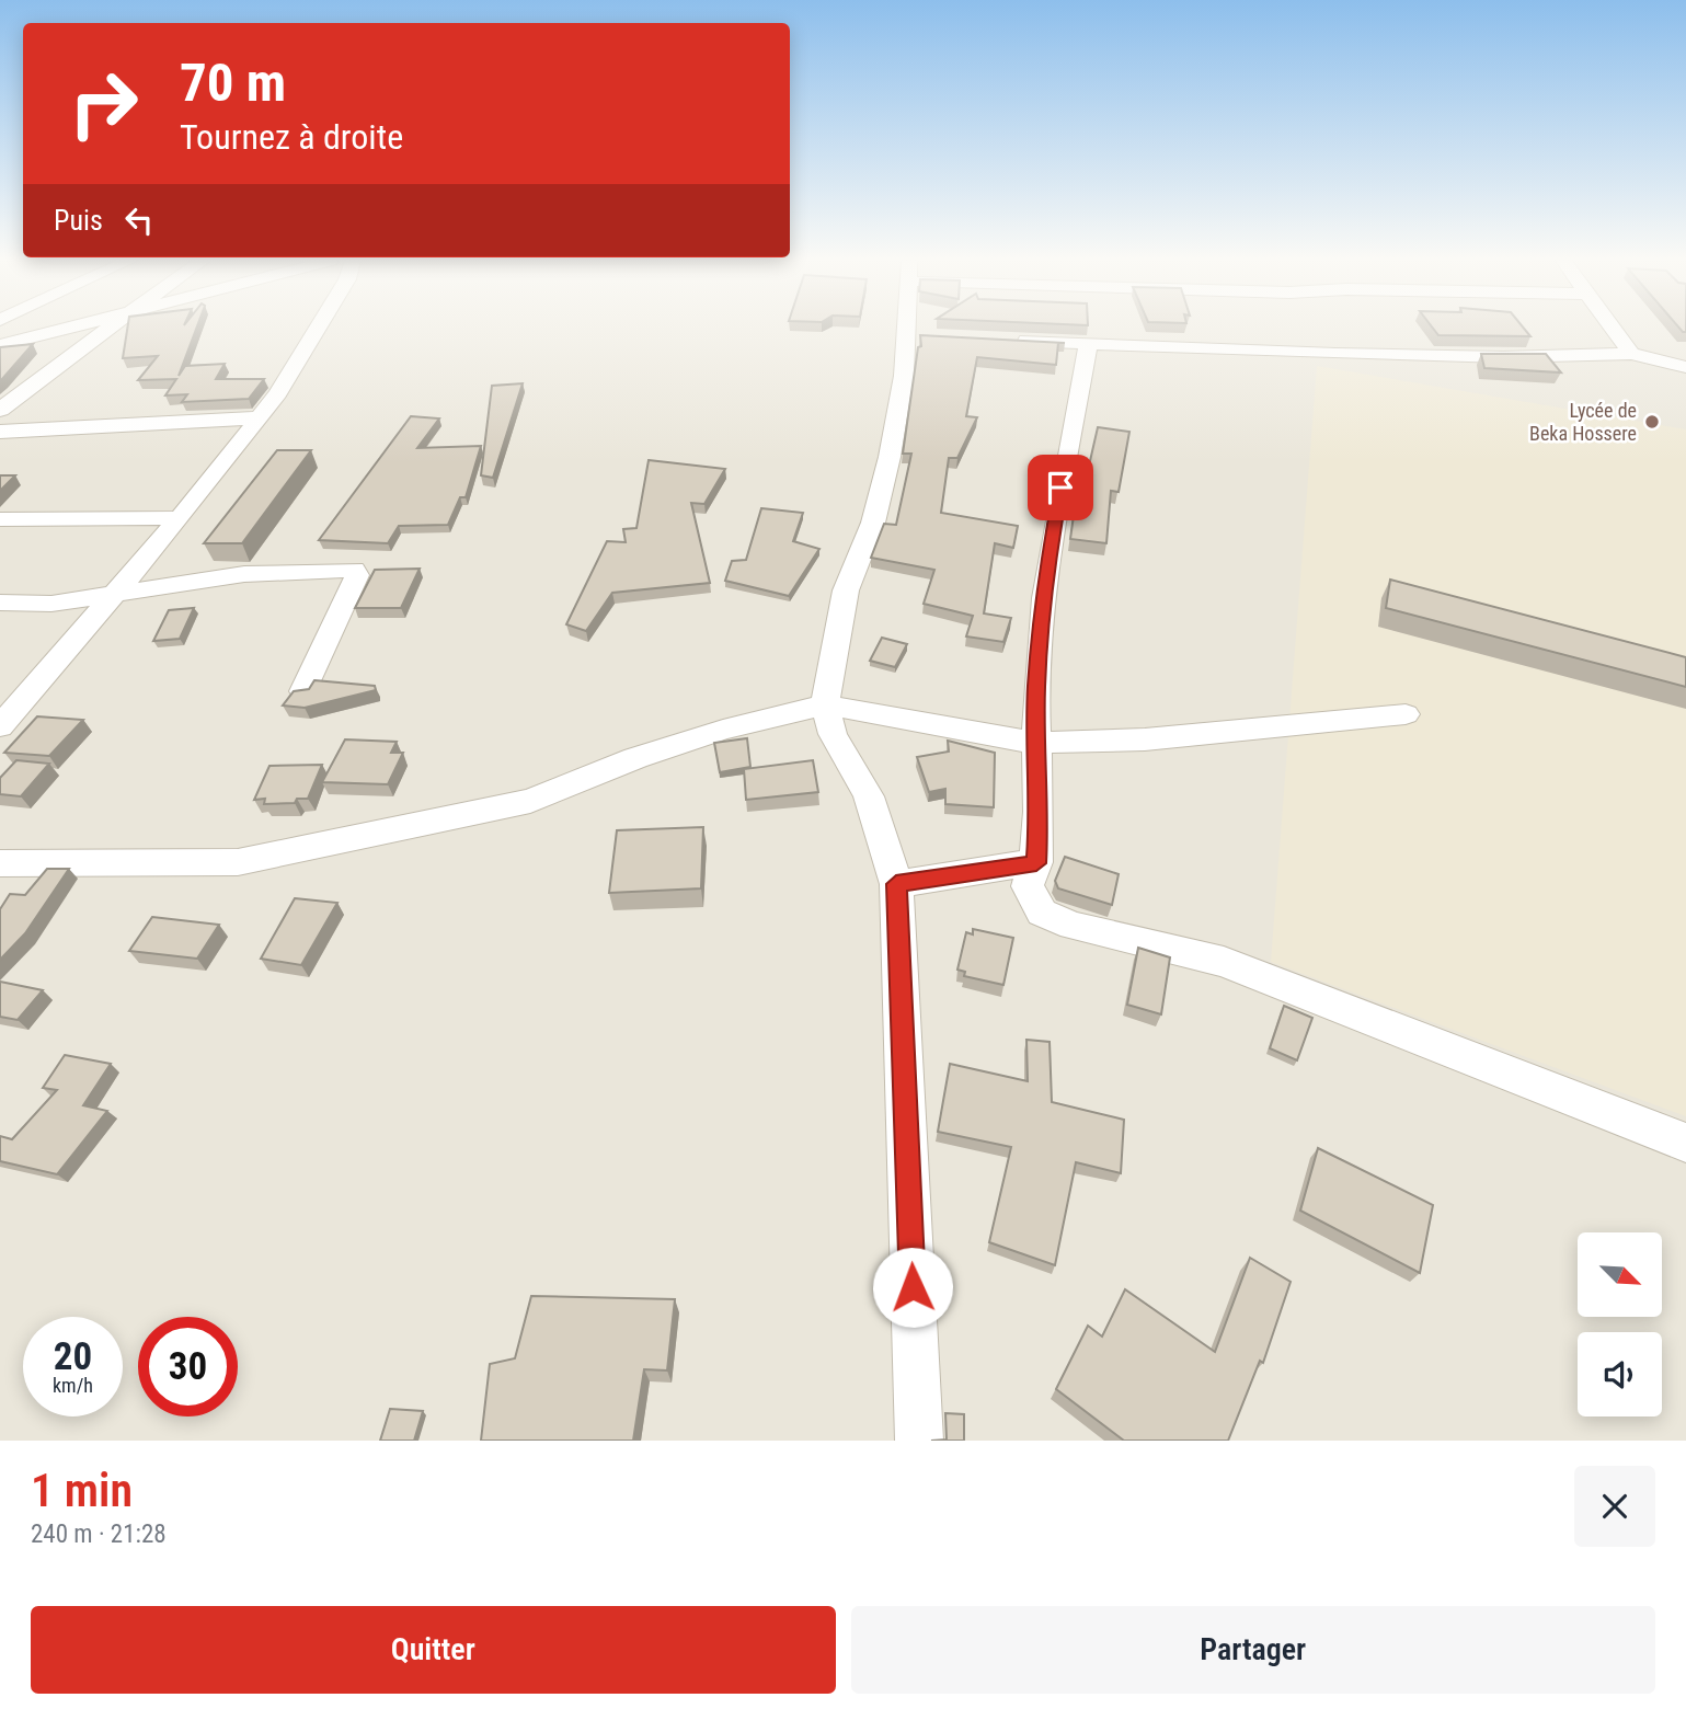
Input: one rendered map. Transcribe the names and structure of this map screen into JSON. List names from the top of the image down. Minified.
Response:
{"places":["Lycée de Beka Hossere"],"north":"bottom right","page":{"turn":["70 m","Tournez à droite"],"then":"Puis","speed":"20 km/h","limit":"30","heading":["1 min","240 m · 21:28"],"buttons":["Quitter","Partager"]}}
